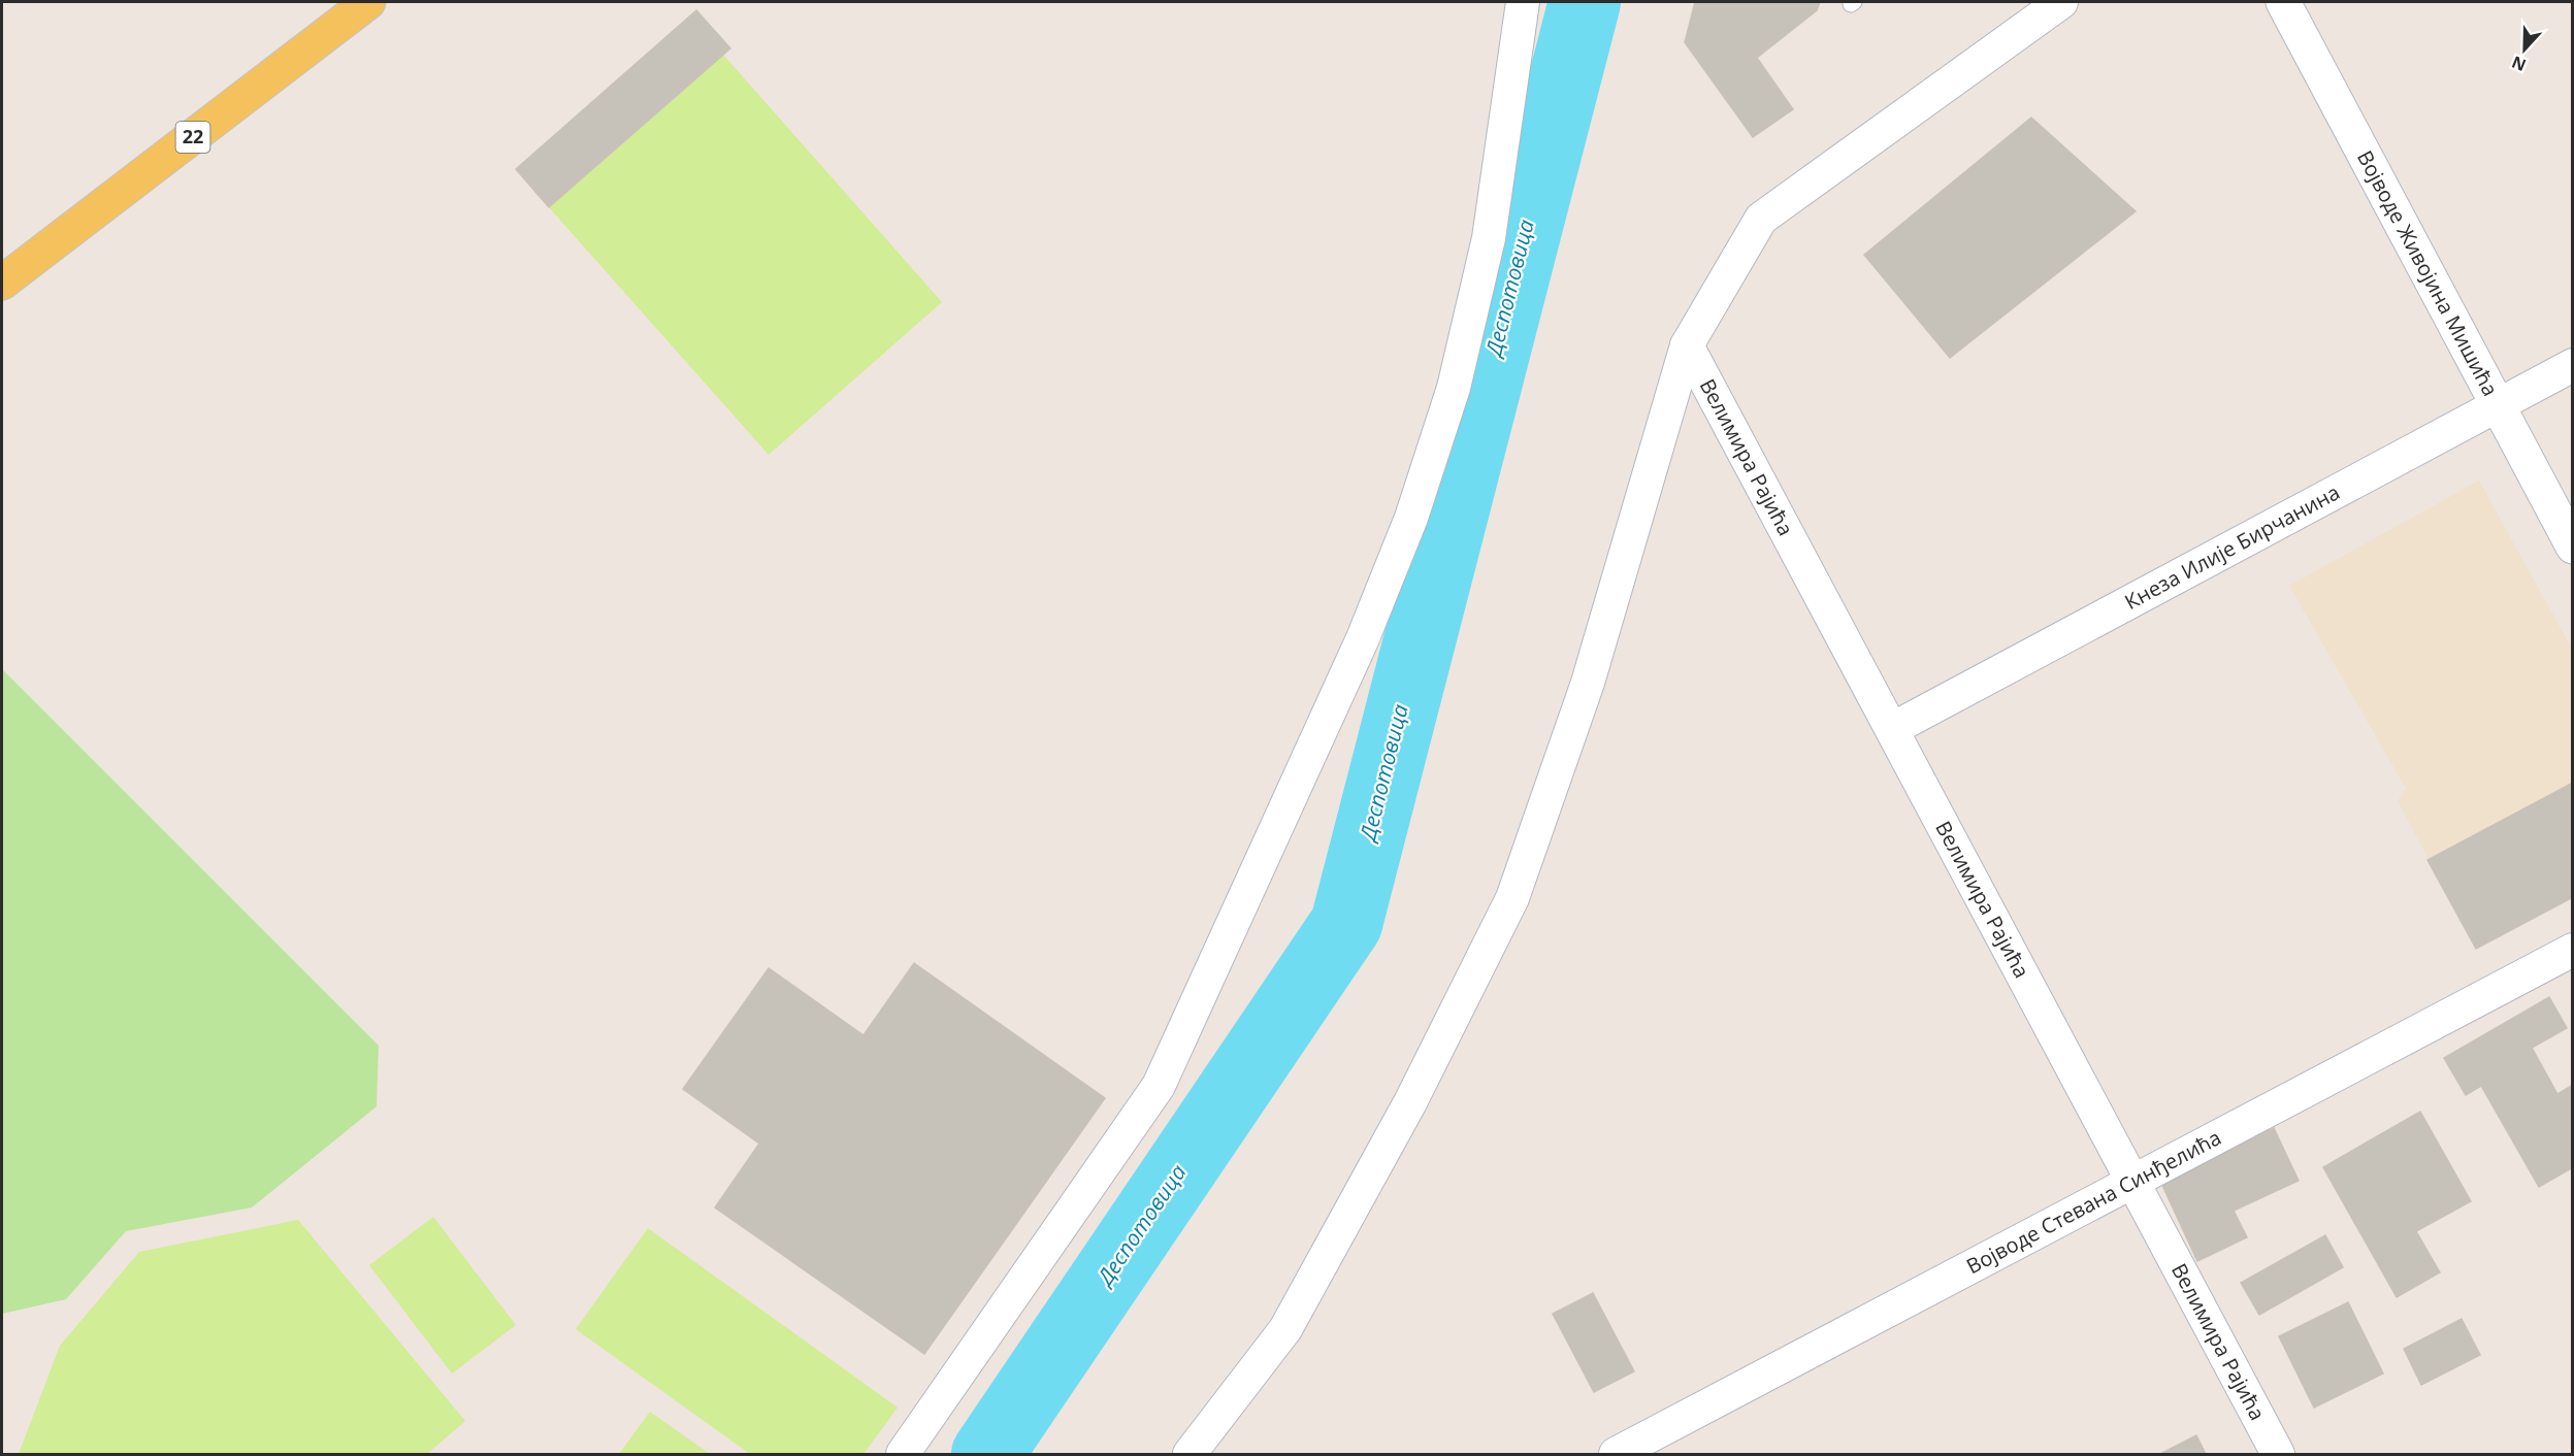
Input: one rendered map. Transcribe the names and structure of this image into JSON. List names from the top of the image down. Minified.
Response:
{"streets":{"main road":["22"],"street":["Војводе Живојина Мишића","Велимира Рајића","Кнеза Илије Бирчанина","Војводе Стевана Синђелића"]},"crossings":[["Војводе Живојина Мишића","Кнеза Илије Бирчанина"],["Велимира Рајића","Кнеза Илије Бирчанина"],["Велимира Рајића","Војводе Стевана Синђелића"]],"water":["Деспотовица"],"north":"bottom"}
